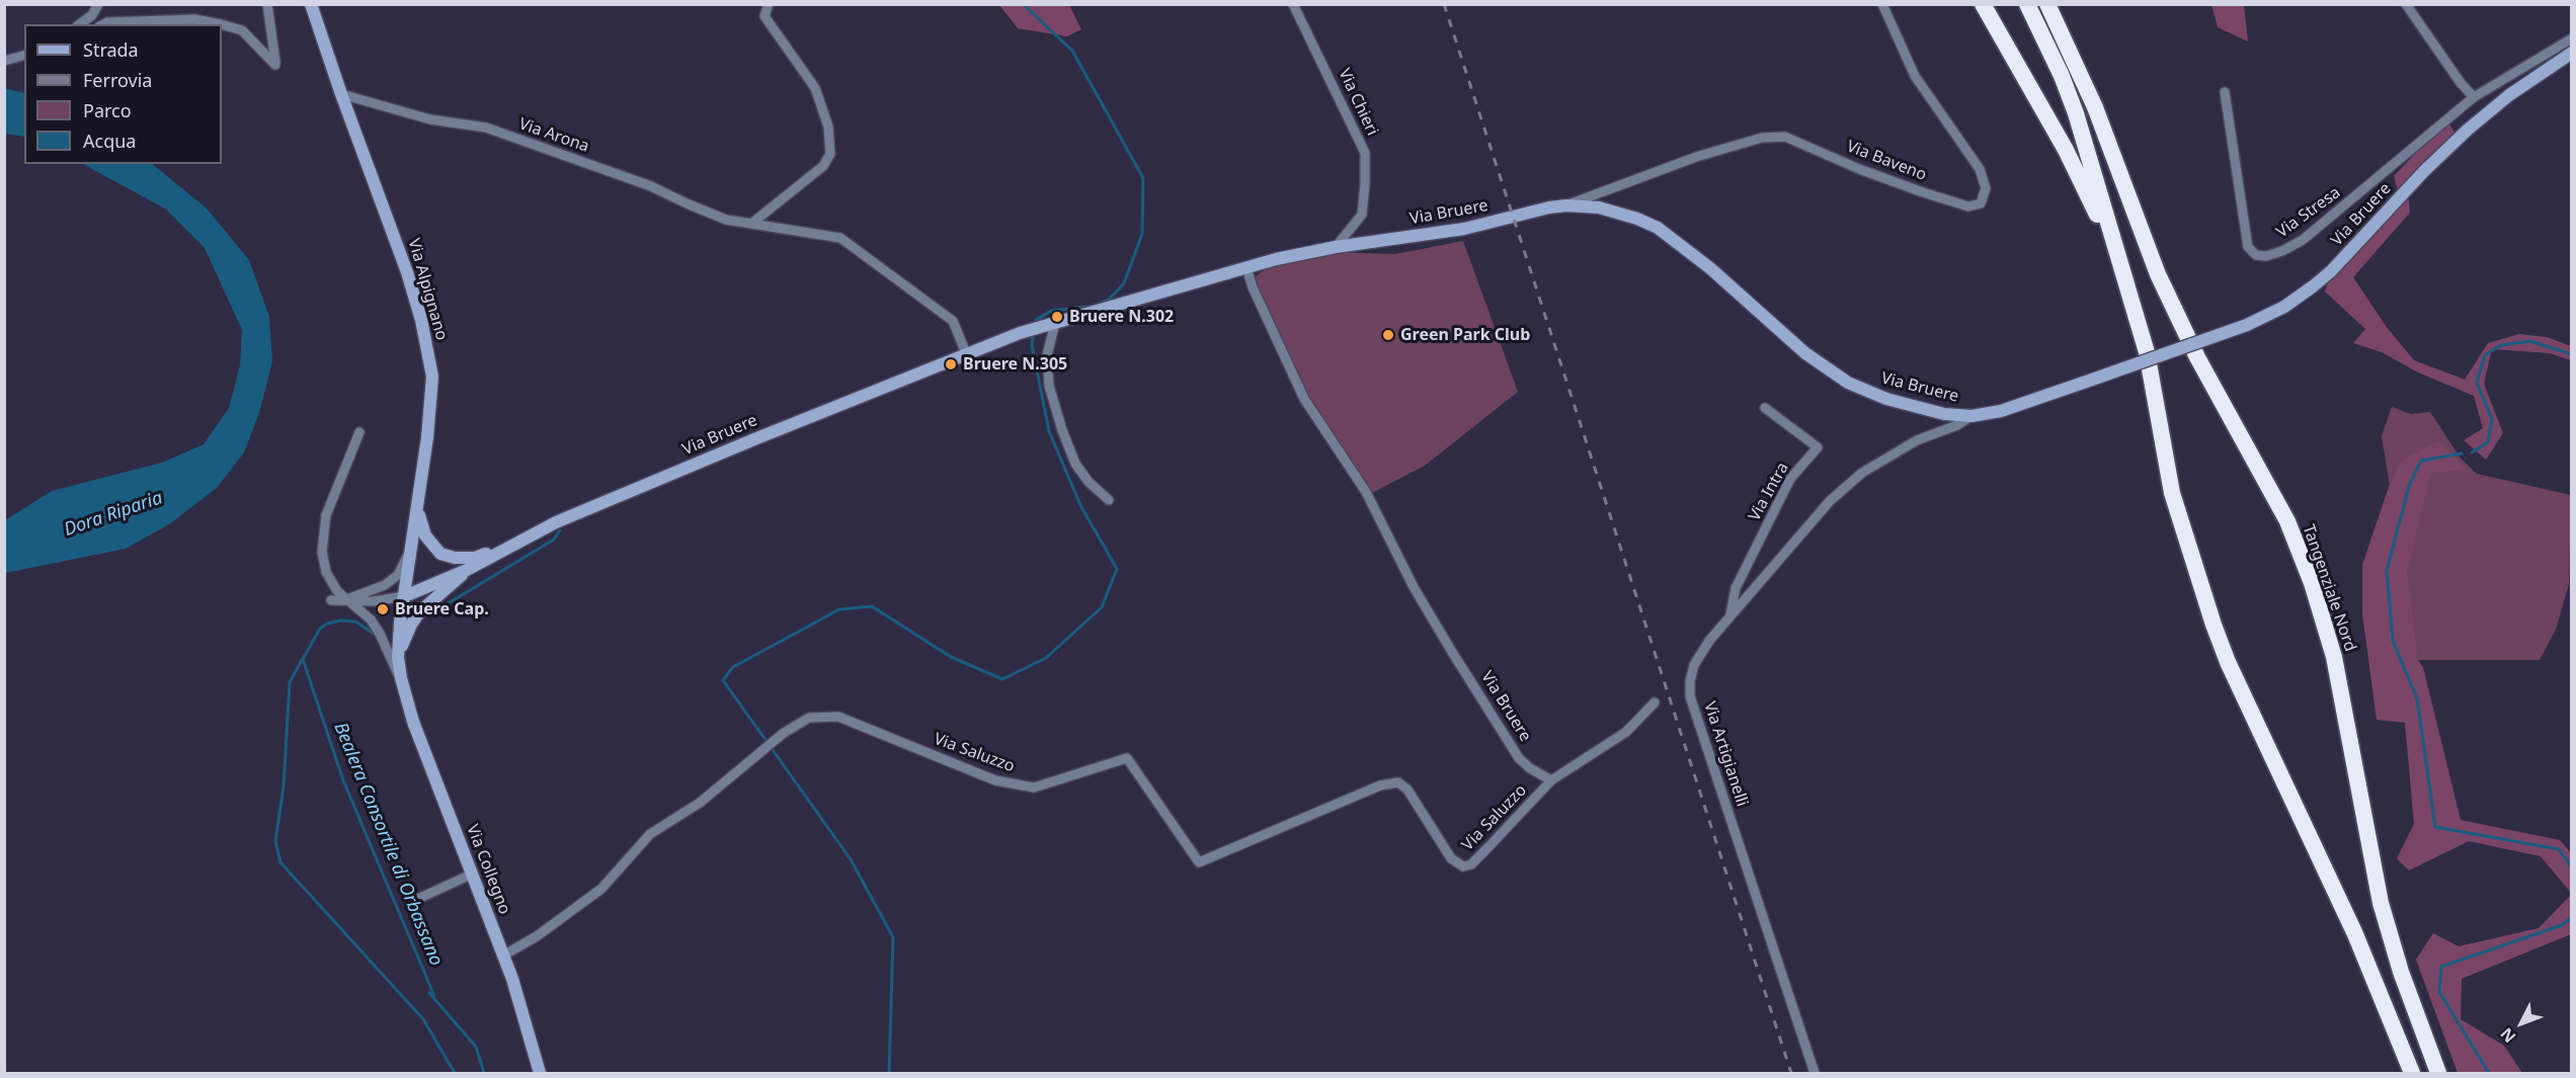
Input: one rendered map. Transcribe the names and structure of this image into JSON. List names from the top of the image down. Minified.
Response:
{"streets":{"highway":["Tangenziale Nord"],"street":["Via Chieri","Via Arona","Via Baveno","Via Bruere","Via Stresa","Via Alpignano","Via Intra","Via Saluzzo","Via Artigianelli","Via Collegno"]},"crossings":[["Via Chieri","Via Bruere"],["Via Arona","Via Bruere"],["Via Arona","Via Alpignano"],["Via Baveno","Via Bruere"],["Via Bruere","Via Alpignano"],["Via Bruere","Via Saluzzo"],["Via Bruere","Via Artigianelli"],["Via Bruere","Via Collegno"],["Via Alpignano","Via Collegno"],["Via Intra","Via Artigianelli"],["Via Saluzzo","Via Collegno"]],"water":["Dora Riparia","Bealera Consortile di Orbassano"],"places":["Bruere N.302","Green Park Club","Bruere N.305","Bruere Cap."],"legend":["Strada","Ferrovia","Parco","Acqua"],"north":"bottom left"}
